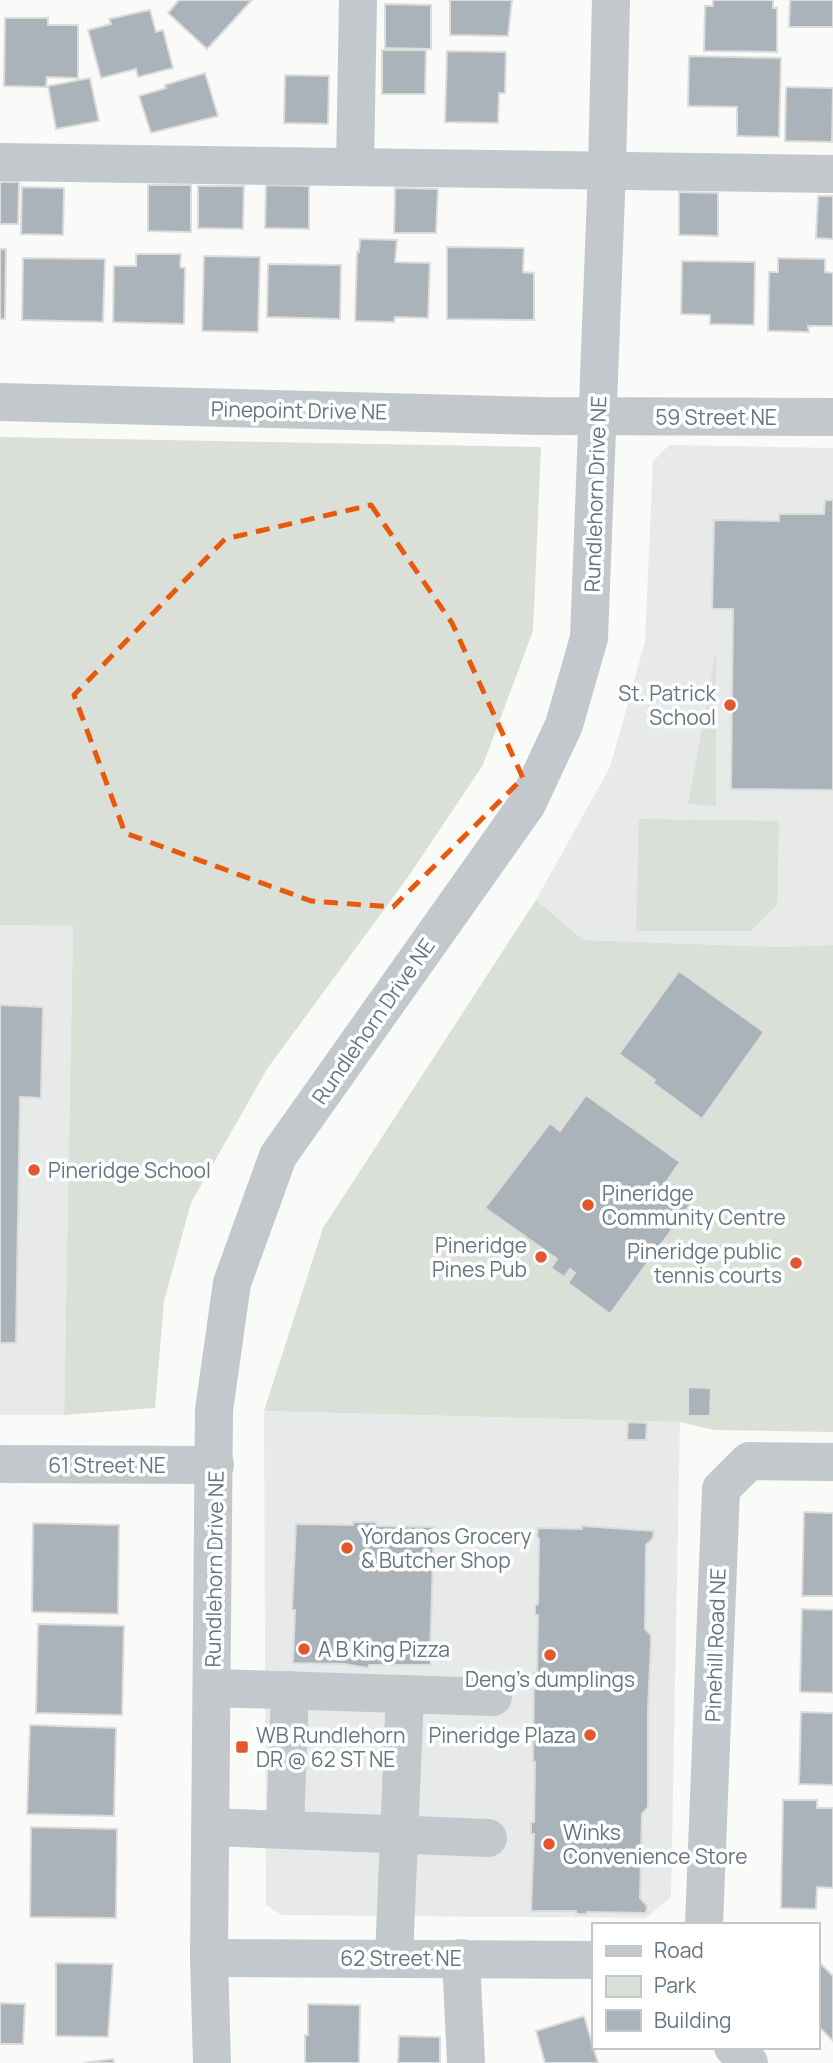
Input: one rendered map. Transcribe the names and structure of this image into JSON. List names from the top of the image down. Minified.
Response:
{"streets":{"street":["Pinepoint Drive NE","59 Street NE","Rundlehorn Drive NE","61 Street NE","Pinehill Road NE","62 Street NE"]},"crossings":[["Pinepoint Drive NE","59 Street NE"],["Pinepoint Drive NE","Rundlehorn Drive NE"],["59 Street NE","Rundlehorn Drive NE"],["Rundlehorn Drive NE","61 Street NE"],["Rundlehorn Drive NE","62 Street NE"]],"places":{"other":["St. Patrick School","Pineridge School","Pineridge Community Centre","Pineridge Pines Pub","Pineridge public tennis courts","Yordanos Grocery & Butcher Shop","A B King Pizza","Deng's dumplings","Pineridge Plaza","Winks Convenience Store"],"transit":["WB Rundlehorn DR @ 62 ST NE"]},"legend":["Road","Park","Building"]}
